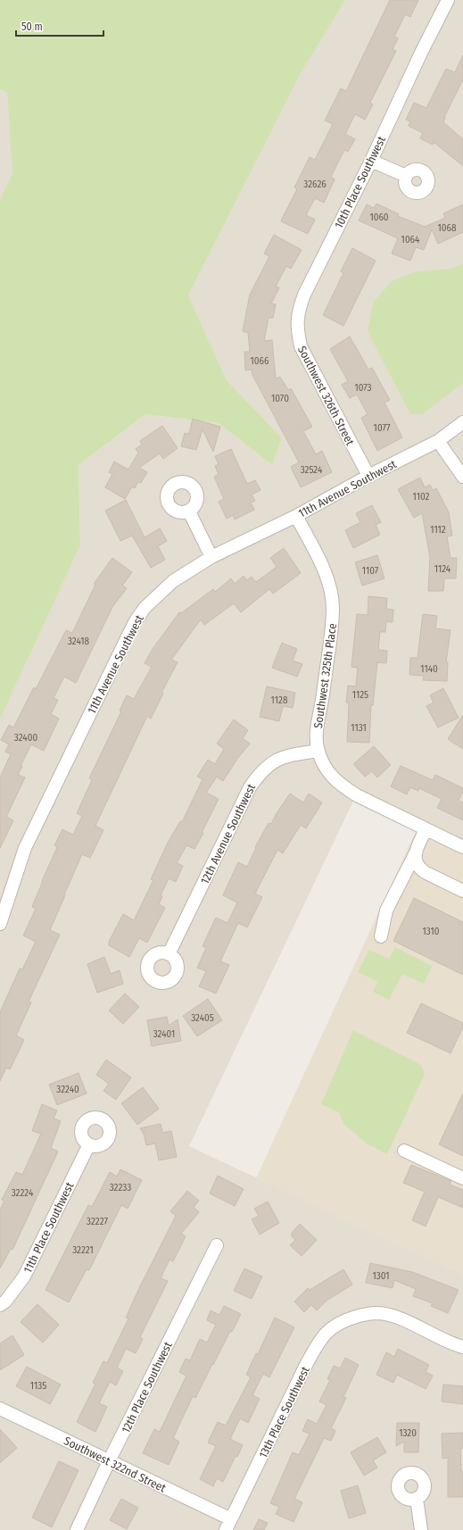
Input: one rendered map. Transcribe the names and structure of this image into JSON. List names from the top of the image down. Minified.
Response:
{"streets":{"street":["10th Place Southwest","Southwest 326th Street","11th Avenue Southwest","Southwest 325th Place","12th Avenue Southwest","11th Place Southwest","12th Place Southwest","13th Place Southwest","Southwest 322nd Street"]},"crossings":[["10th Place Southwest","Southwest 326th Street"],["Southwest 326th Street","11th Avenue Southwest"],["11th Avenue Southwest","Southwest 325th Place"],["Southwest 325th Place","12th Avenue Southwest"],["12th Place Southwest","Southwest 322nd Street"],["13th Place Southwest","Southwest 322nd Street"]],"house_numbers":["32626","1060","1068","1064","1066","1073","1070","1077","32524","1102","1112","1124","1107","32418","1140","1125","1128","1131","32400","1310","32405","32401","32240","32233","32224","32227","32221","1301","1135","1320"],"scale_bar":"50 m"}
